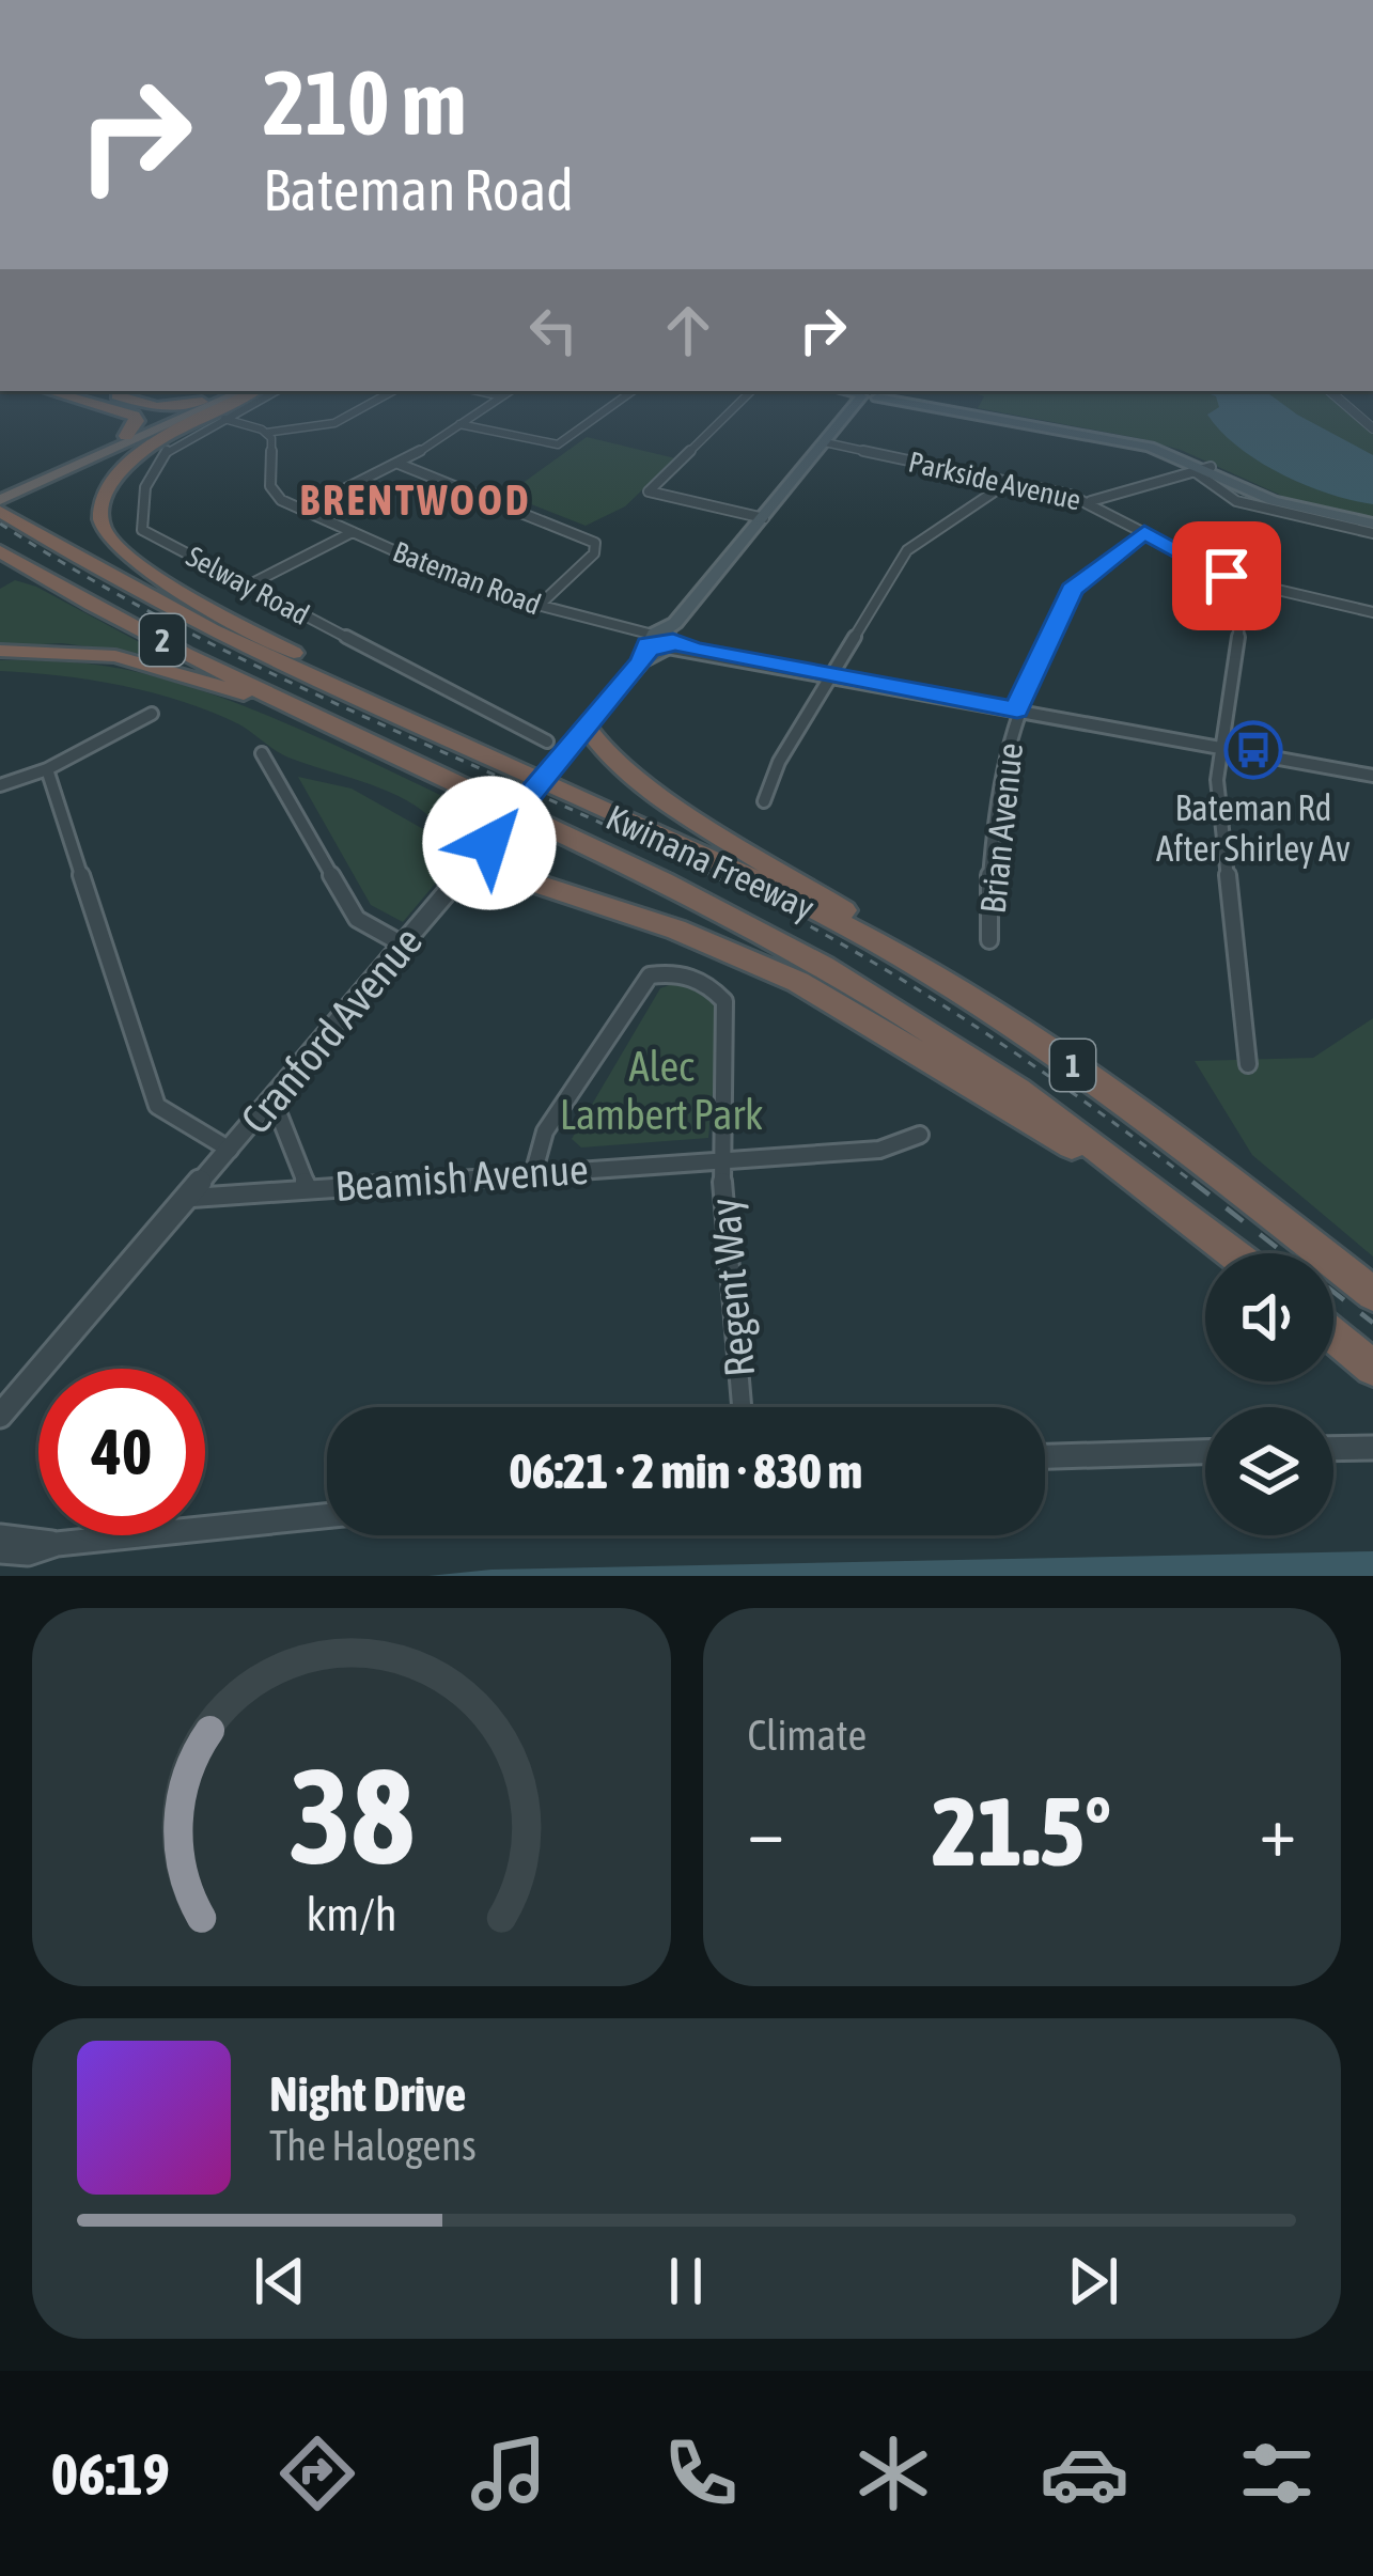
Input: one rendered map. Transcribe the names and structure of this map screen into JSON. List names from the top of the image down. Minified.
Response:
{"streets":{"highway":["2","Kwinana Freeway","1"],"main road":["Cranford Avenue"],"street":["Parkside Avenue","Bateman Road","Selway Road","Brian Avenue","Beamish Avenue","Regent Way"]},"crossings":[["Parkside Avenue","Brian Avenue"],["Parkside Avenue","Cranford Avenue"],["Bateman Road","Brian Avenue"],["Bateman Road","Cranford Avenue"],["Selway Road","Cranford Avenue"],["Kwinana Freeway","1"],["Cranford Avenue","Beamish Avenue"],["Beamish Avenue","Regent Way"]],"districts":["BRENTWOOD"],"parks":["Alec Lambert Park"],"places":{"bus stop":["Bateman Rd After Shirley Av"]},"page":{"turn":["210 m","Bateman Road"],"limit":"40","trip":"06:21 · 2 min · 830 m","tile":"Climate","heat":["−","21.5°","+"],"song":["Night Drive","The Halogens"],"tabs":"06:19","gauge":["38","km/h"]}}
